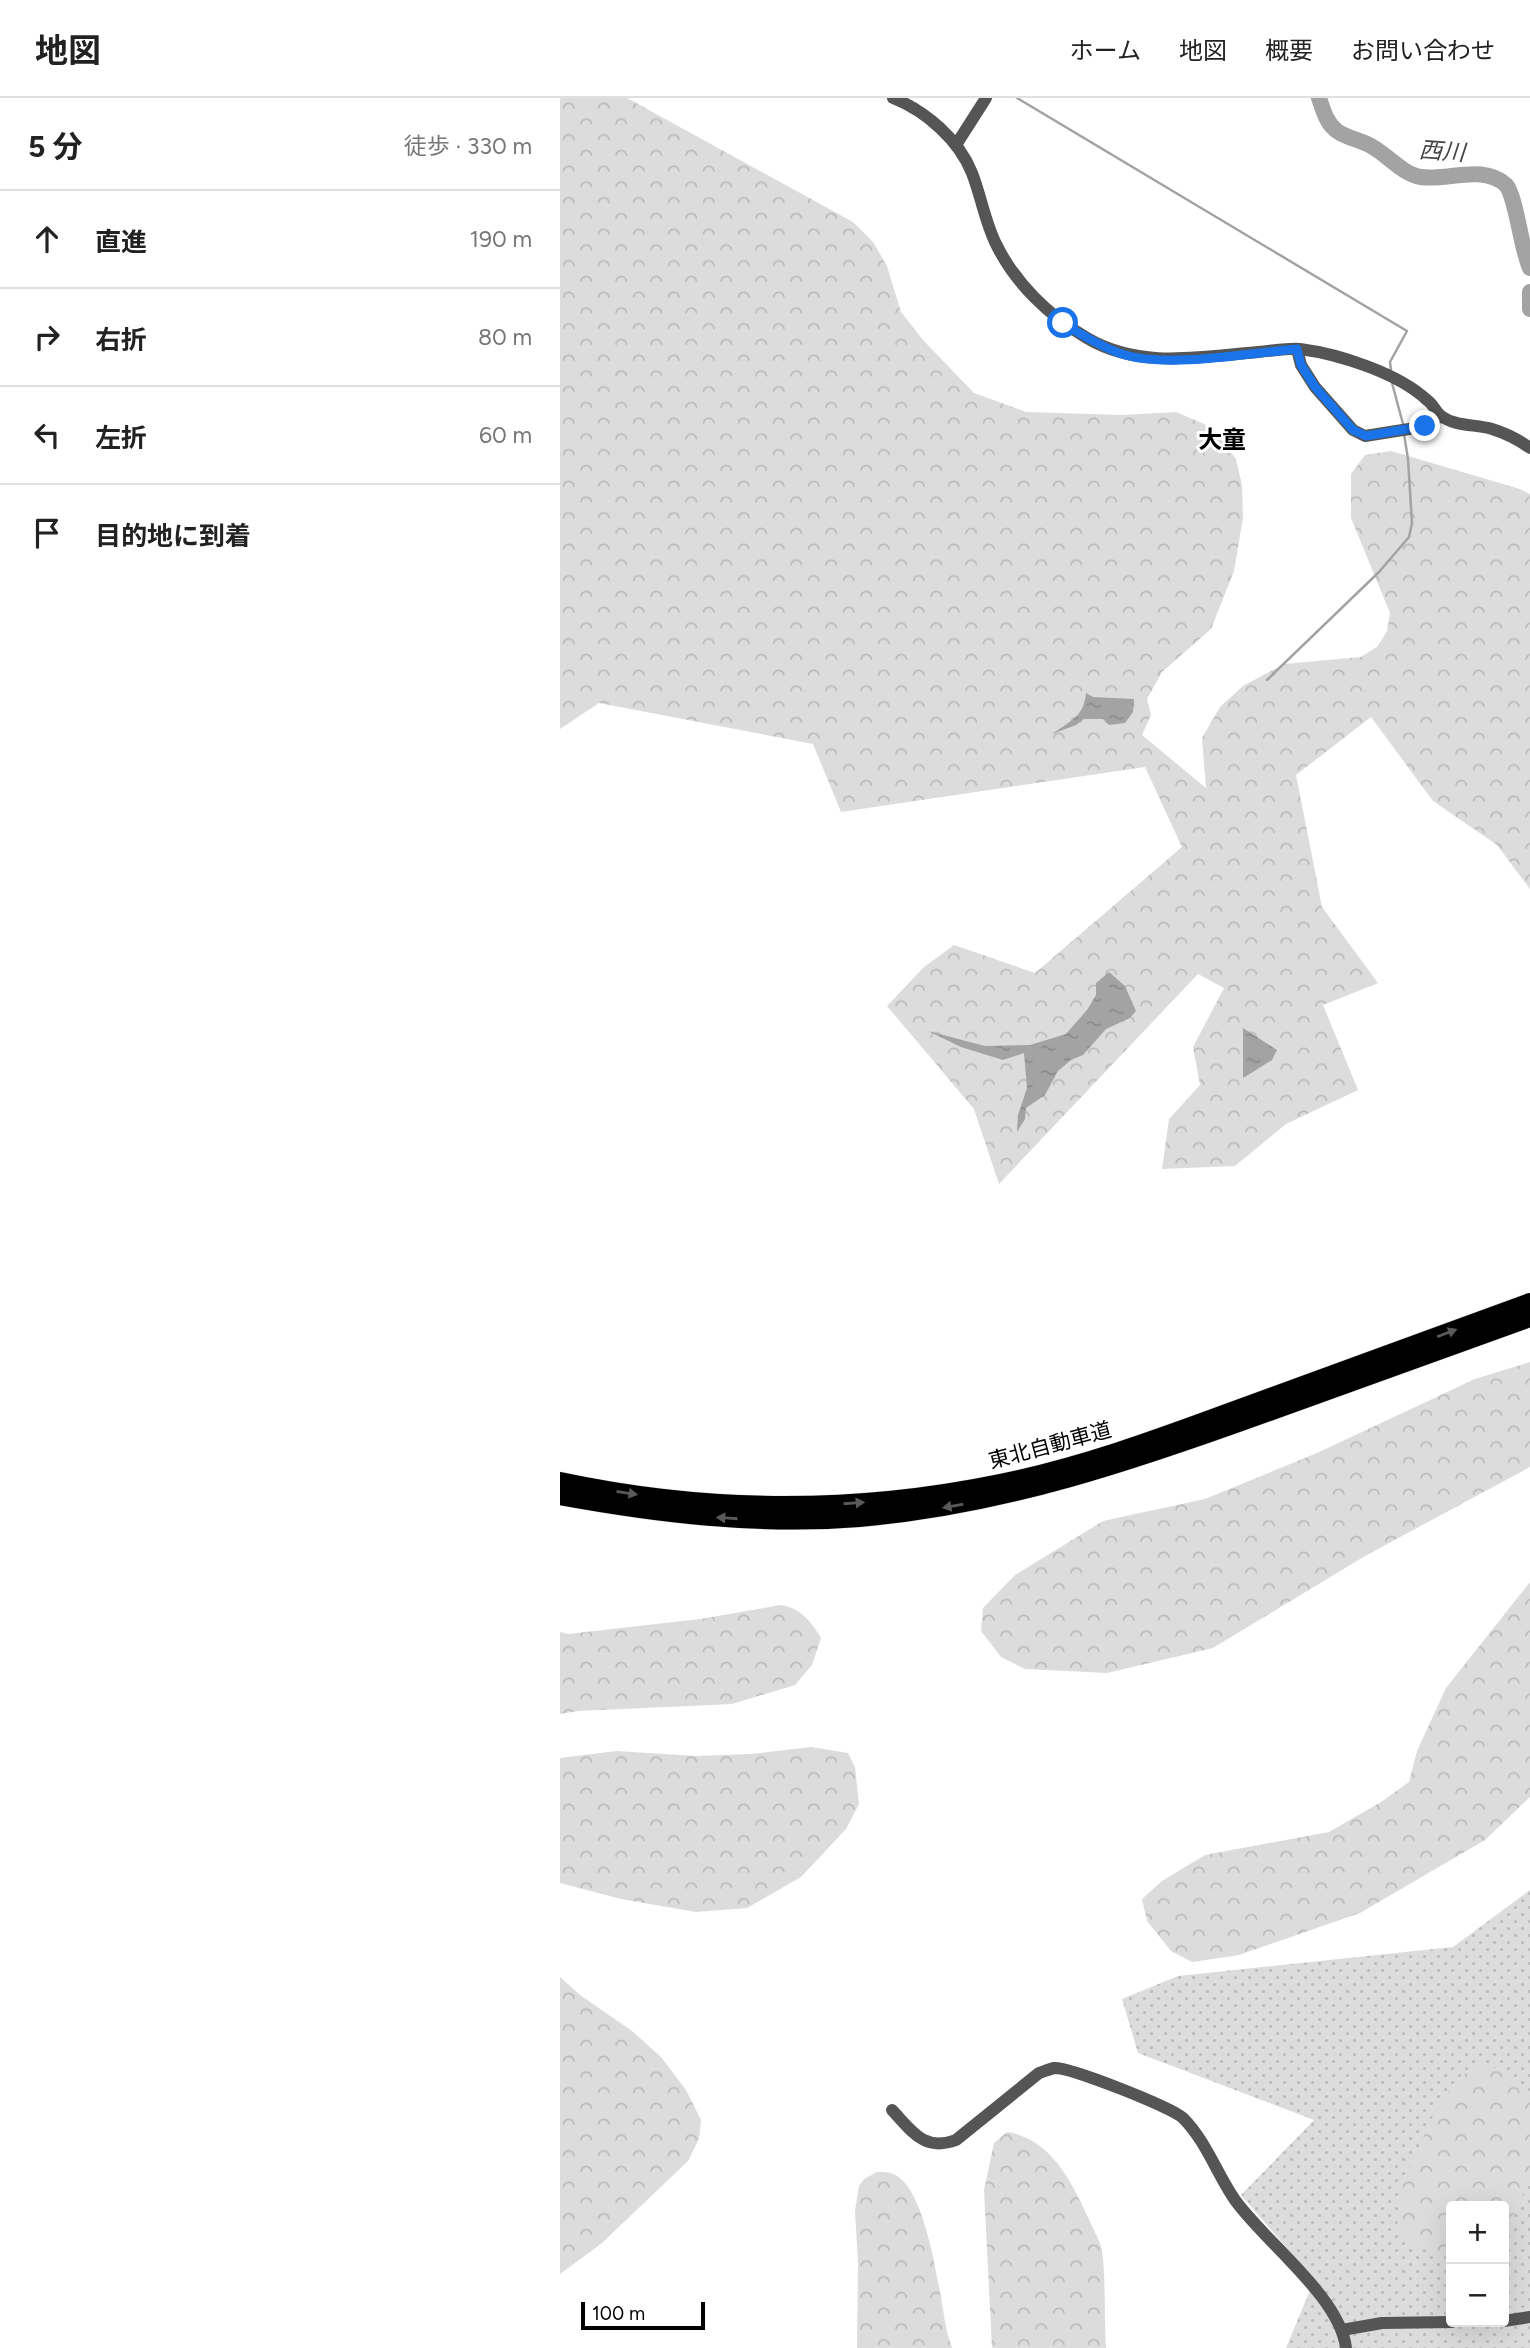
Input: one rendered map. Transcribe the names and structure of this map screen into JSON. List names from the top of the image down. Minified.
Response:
{"streets":{"highway":["東北自動車道"]},"districts":["大童"],"water":["西川"],"scale_bar":"100 m","page":{"header":"地図","nav":["ホーム","地図","概要","お問い合わせ"],"heading":["5 分","徒歩 · 330 m"],"list":[["直進","190 m"],["右折","80 m"],["左折","60 m"],"目的地に到着"],"map_buttons":["+","−"],"scale":"100 m"}}
